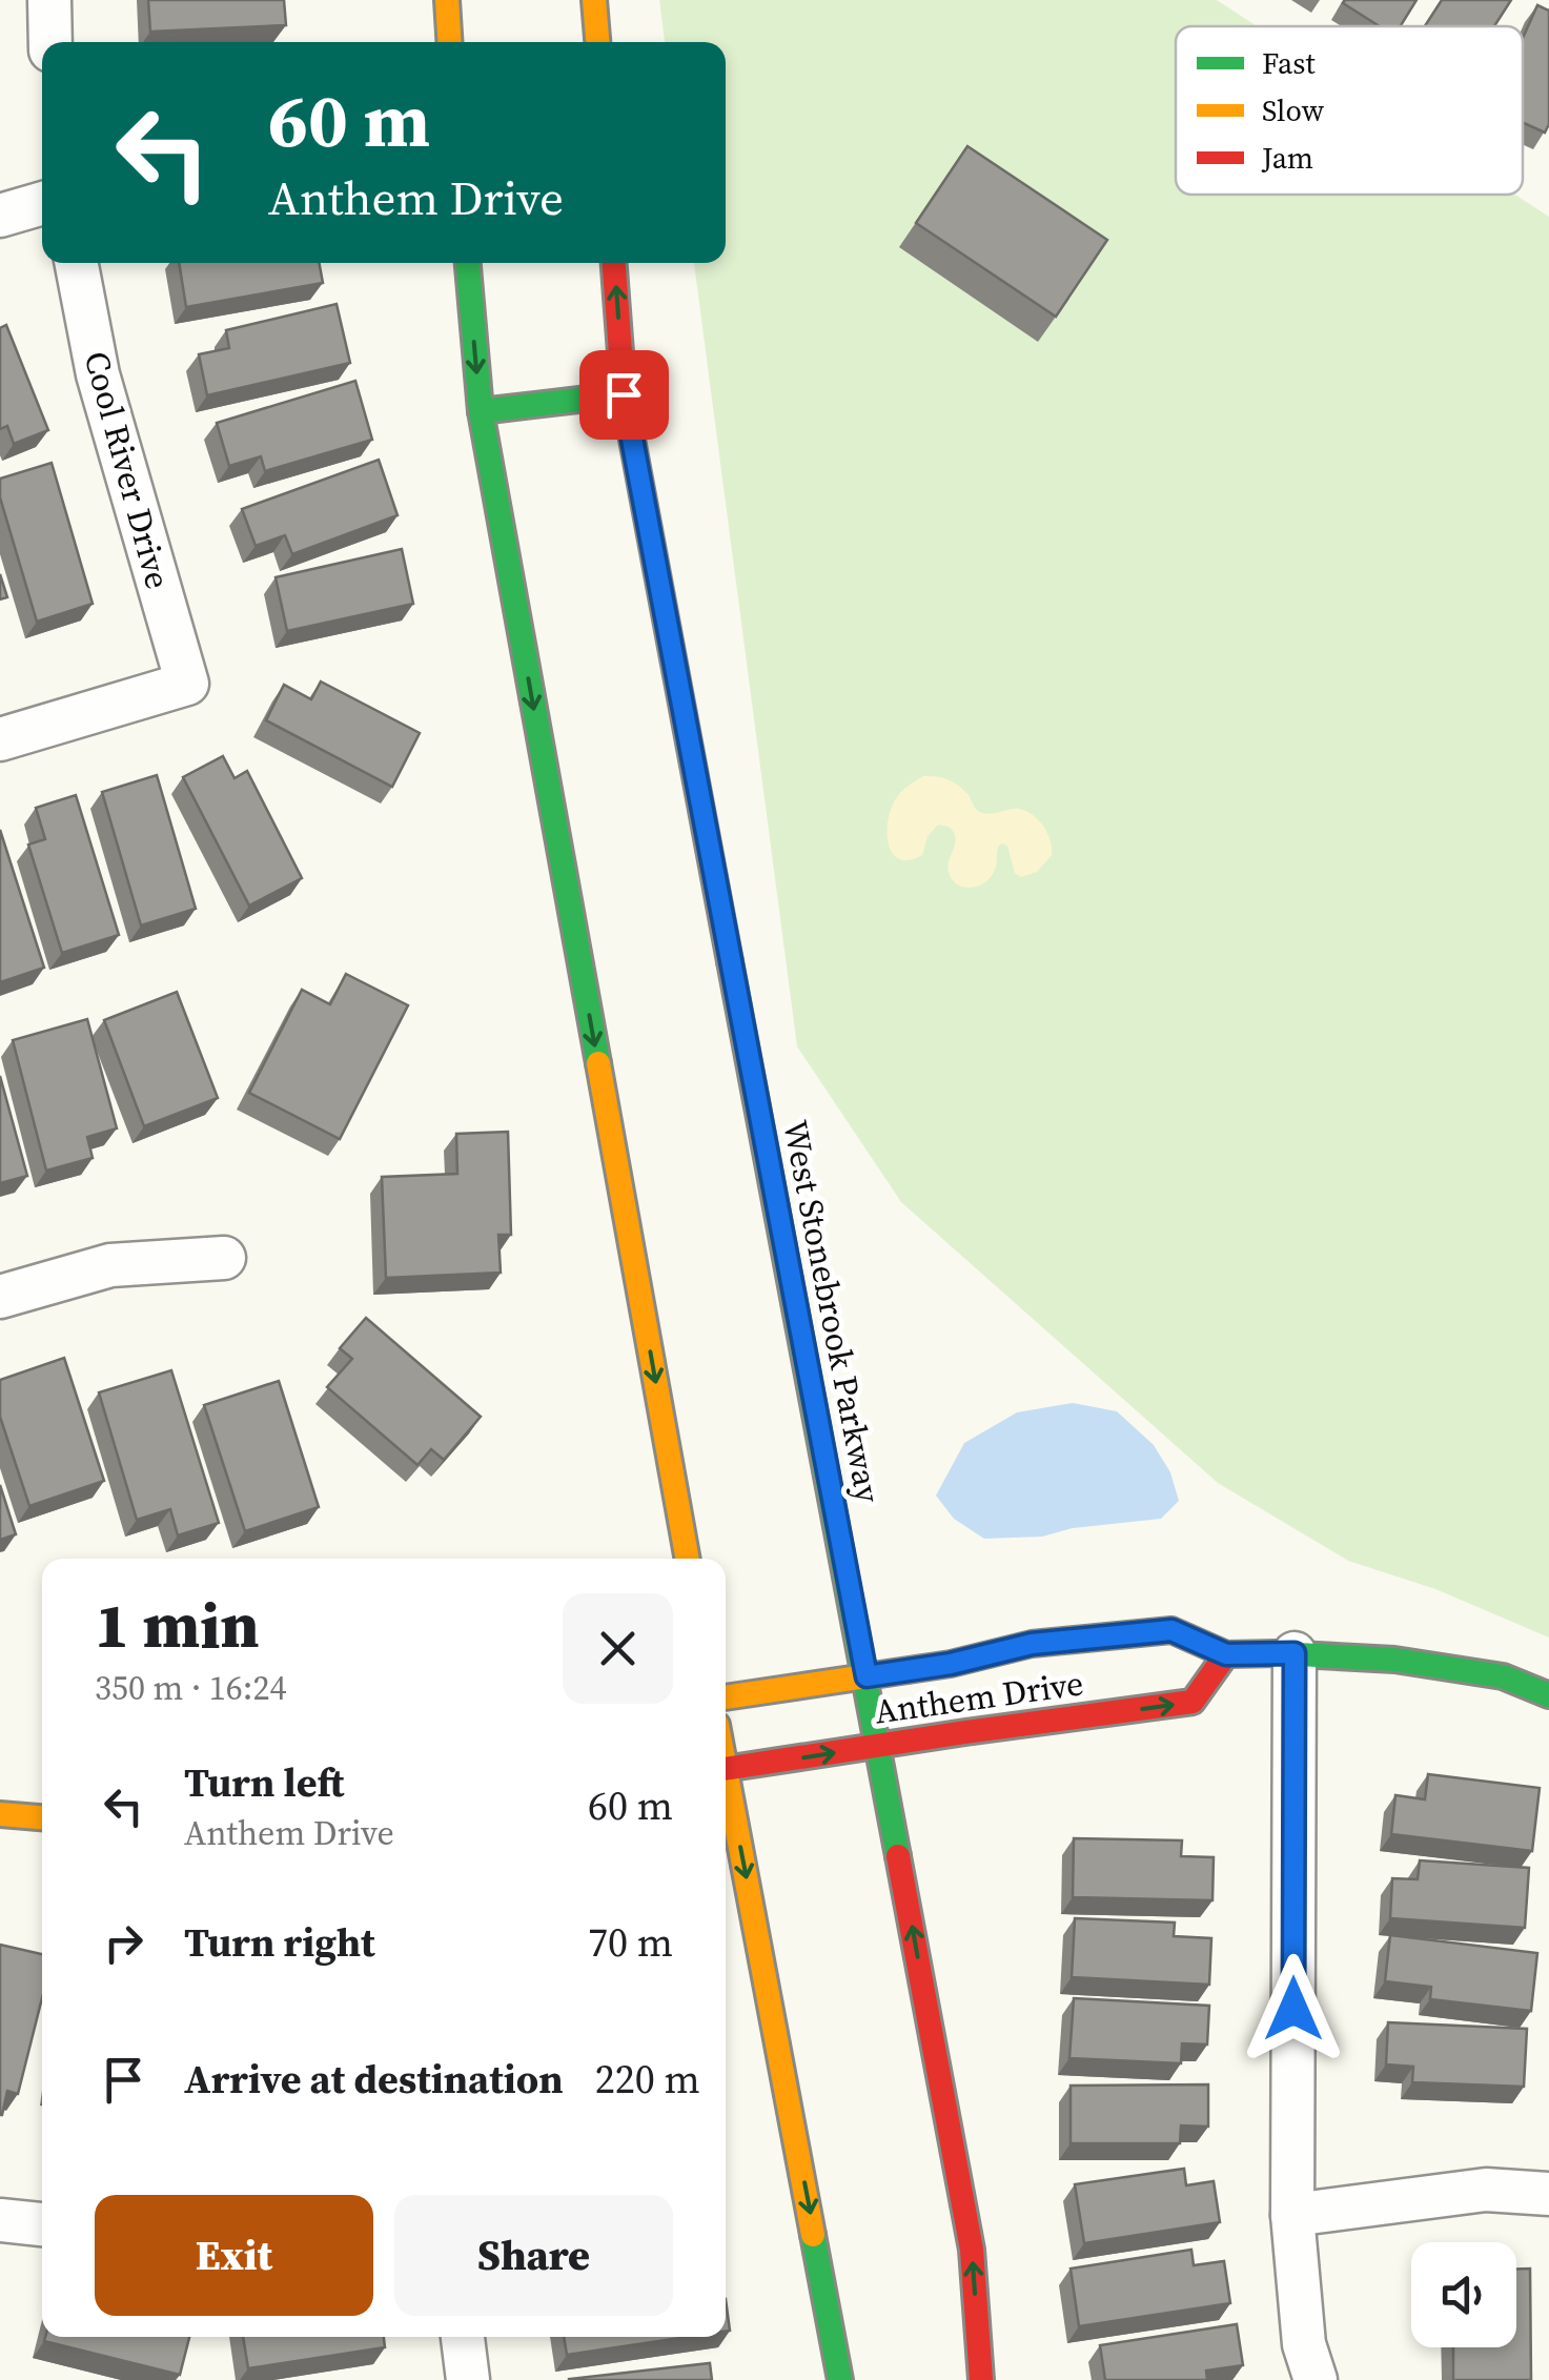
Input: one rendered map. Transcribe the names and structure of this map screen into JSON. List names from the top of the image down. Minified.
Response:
{"streets":{"street":["Cool River Drive","West Stonebrook Parkway","Anthem Drive"]},"crossings":[["West Stonebrook Parkway","Anthem Drive"]],"legend":["Fast","Slow","Jam"],"page":{"turn":["60 m","Anthem Drive"],"heading":["1 min","350 m · 16:24"],"list":[{"name":"Turn left","note":"Anthem Drive","value":"60 m"},{"name":"Turn right","value":"70 m"},{"name":"Arrive at destination","value":"220 m"}],"buttons":["Exit","Share"]}}
